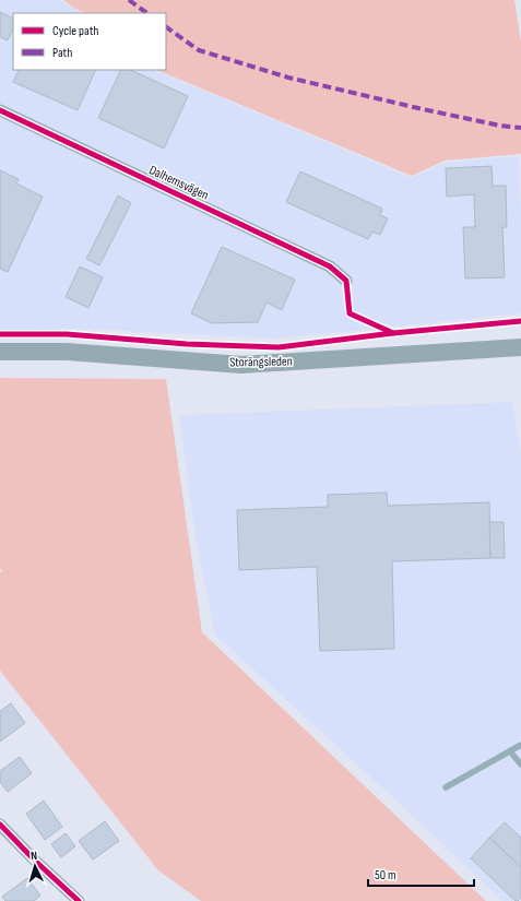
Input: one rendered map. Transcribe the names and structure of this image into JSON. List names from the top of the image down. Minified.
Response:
{"streets":{"main road":["Storängsleden"],"street":["Dalhemsvägen"]},"legend":["Cycle path","Path"],"scale_bar":"50 m","north":"top"}
